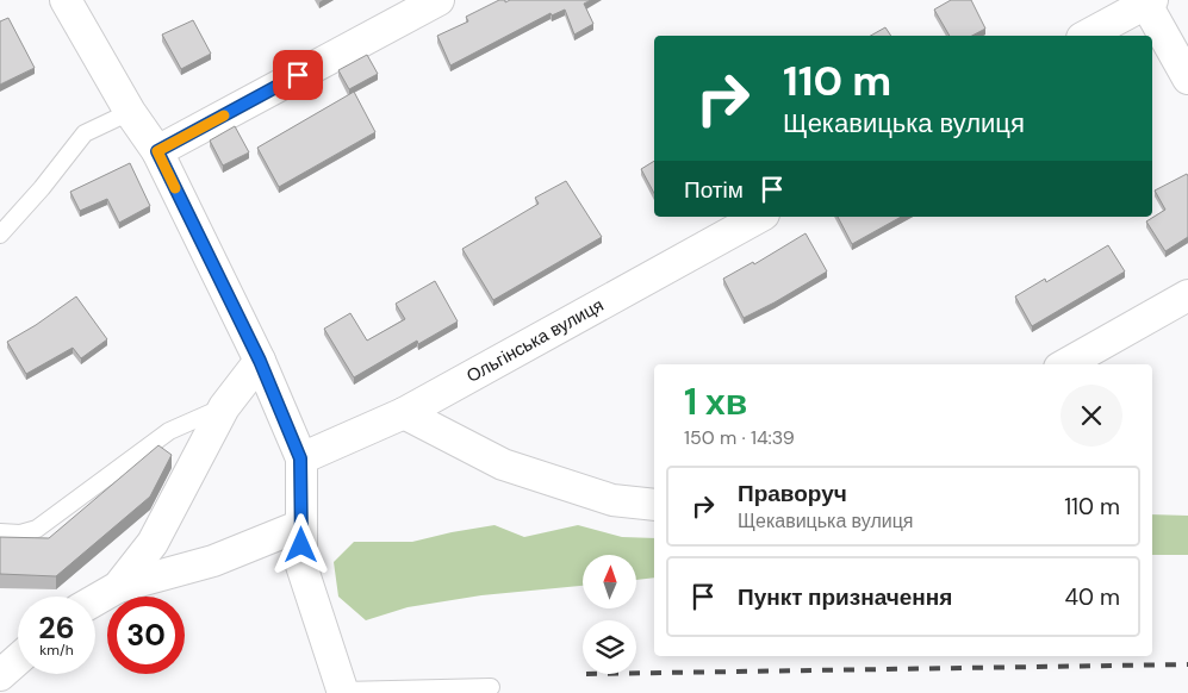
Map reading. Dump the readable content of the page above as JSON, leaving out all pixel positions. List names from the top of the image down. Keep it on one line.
{"streets":{"street":["Ольгінська вулиця"]},"north":"top","page":{"turn":["110 m","Щекавицька вулиця"],"then":"Потім","heading":["1 хв","150 m · 14:39"],"list":[{"name":"Праворуч","note":"Щекавицька вулиця","value":"110 m"},{"name":"Пункт призначення","value":"40 m"}],"speed":"26 km/h","limit":"30"}}
